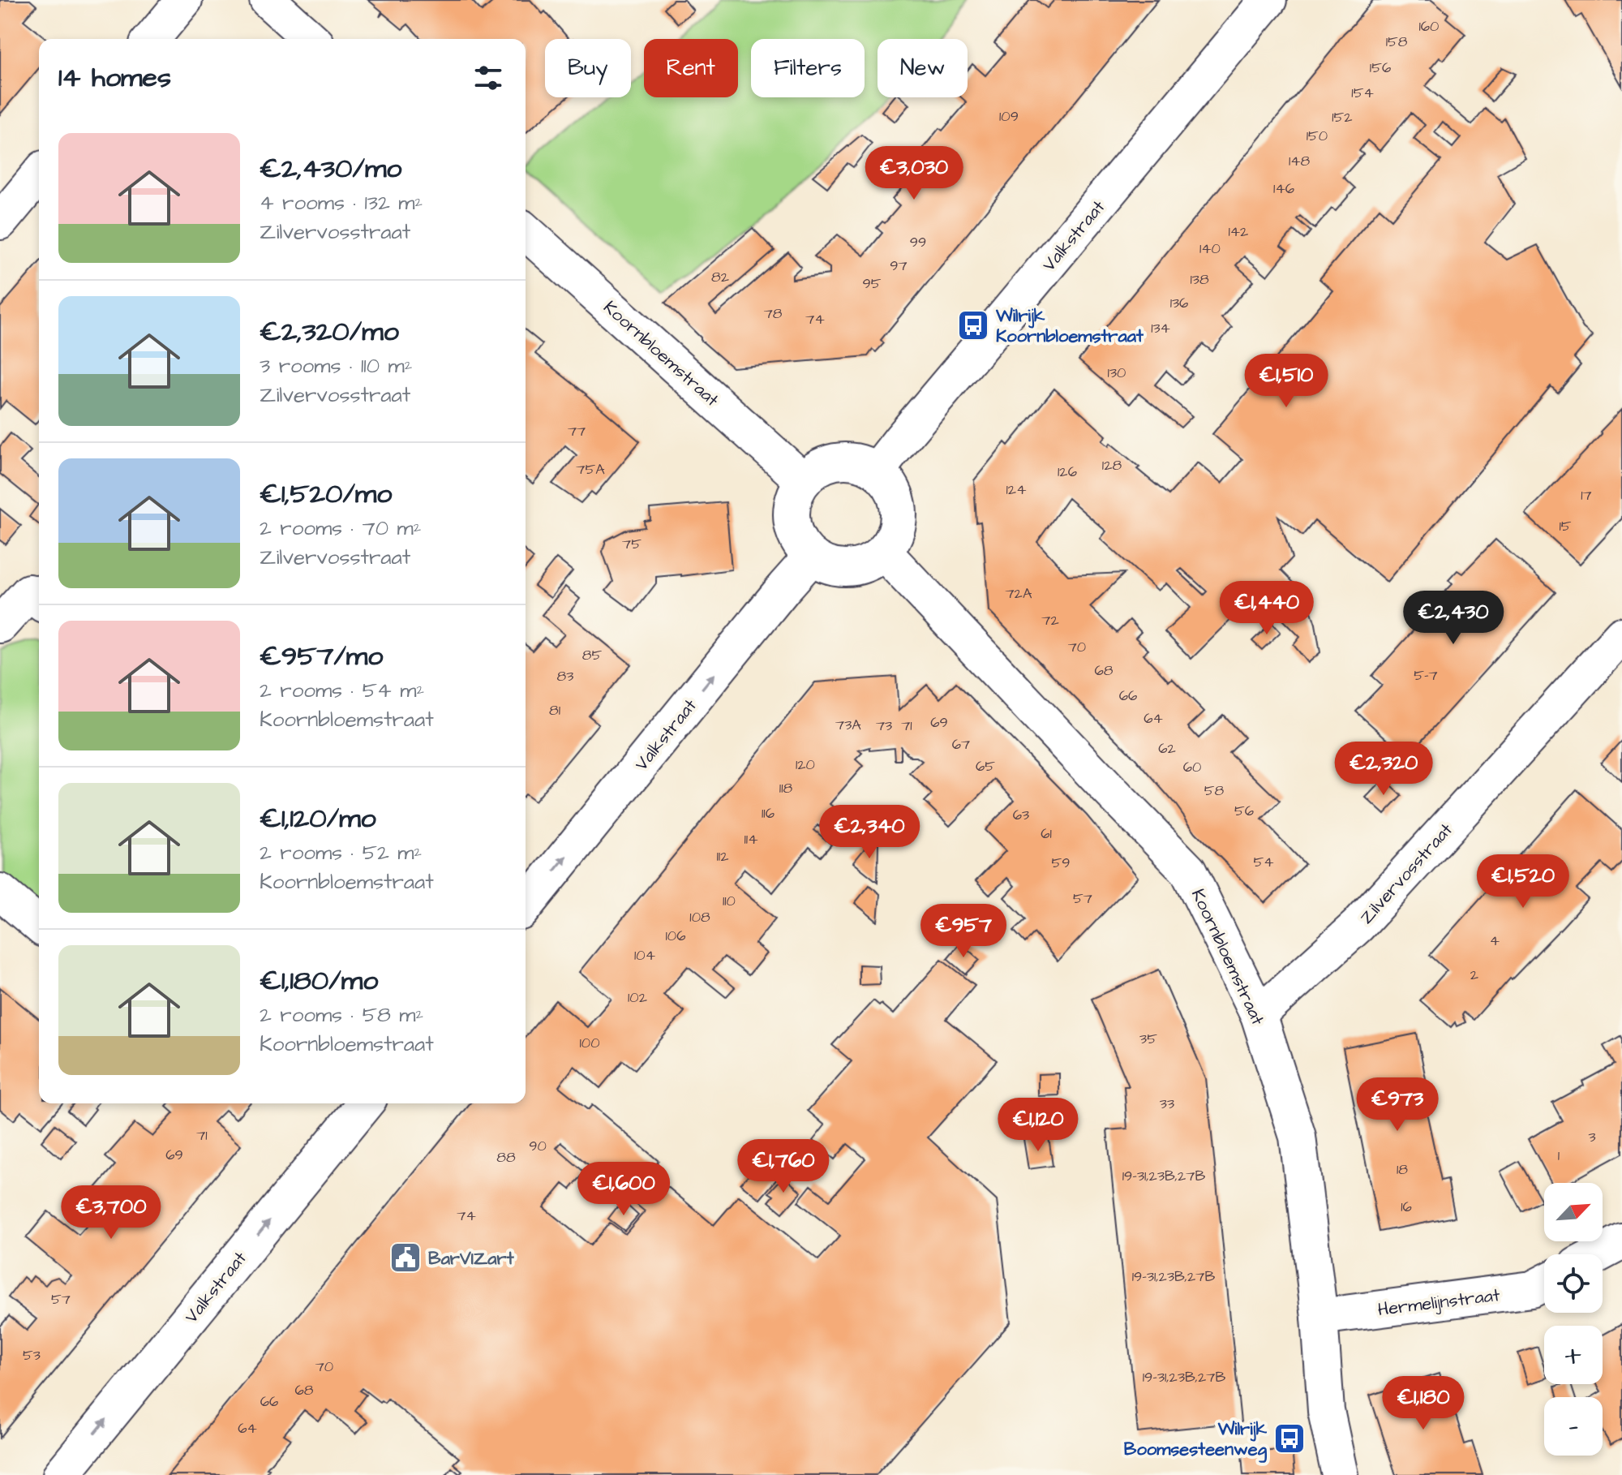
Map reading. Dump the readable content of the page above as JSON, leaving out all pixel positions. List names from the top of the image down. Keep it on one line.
{"streets":{"street":["Valkstraat","Koornbloemstraat","Zilvervosstraat","Hermelijnstraat"]},"crossings":[["Valkstraat","Koornbloemstraat"],["Koornbloemstraat","Zilvervosstraat"],["Koornbloemstraat","Hermelijnstraat"]],"one_way":["Valkstraat"],"places":{"bus stop":["Wilrijk Koornbloemstraat","Wilrijk Boomsesteenweg"],"public building":["BarVIZart"]},"house_numbers":["160","158","156","154","109","152","150","148","146","142","99","140","97","82","138","95","136","78","74","134","130","77","128","75A","126","124","17","15","75","72A","72","70","85","68","5-7","83","66","81","64","69","73A","73","71","67","62","120","65","60","118","58","56","116","63","61","114","112","54","59","57","110","108","106","4","104","2","102","35","100","33","71","3","90","69","1","88","18","19-31,23B,27B","16","74","19-31,23B,27B","57","53","70","19-31,23B,27B","68","66","64"],"north":"top right","page":{"chip":["Buy","Rent","Filters","New"],"heading":"14 homes","list":[{"name":"€2,430/mo","note":"4 rooms · 132 m² · Zilvervosstraat"},{"name":"€2,320/mo","note":"3 rooms · 110 m² · Zilvervosstraat"},{"name":"€1,520/mo","note":"2 rooms · 70 m² · Zilvervosstraat"},{"name":"€957/mo","note":"2 rooms · 54 m² · Koornbloemstraat"},{"name":"€1,120/mo","note":"2 rooms · 52 m² · Koornbloemstraat"},{"name":"€1,180/mo","note":"2 rooms · 58 m² · Koornbloemstraat"}],"price":["€3,030","€1,510","€1,440","€2,430","€2,320","€2,340","€1,520","€957","€973","€1,120","€1,760","€1,600","€3,700","€1,180"],"map_buttons":["+","−"]}}
